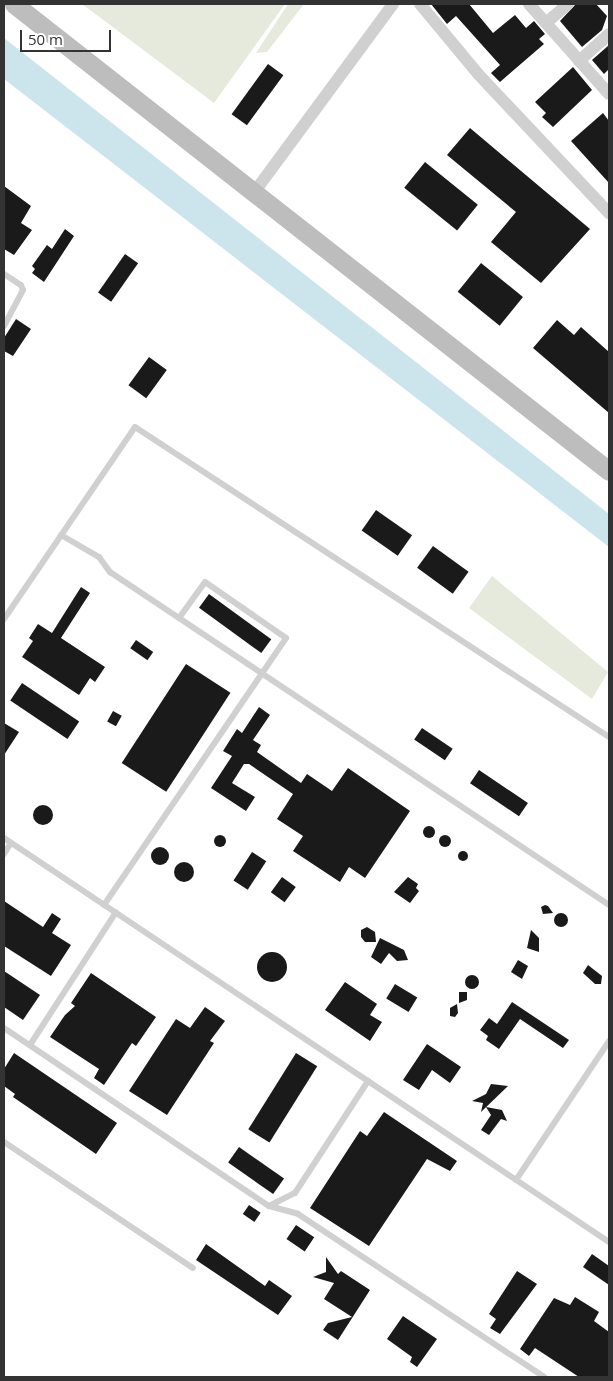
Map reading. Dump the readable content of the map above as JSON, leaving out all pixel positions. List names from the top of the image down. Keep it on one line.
{"scale_bar":"50 m"}
